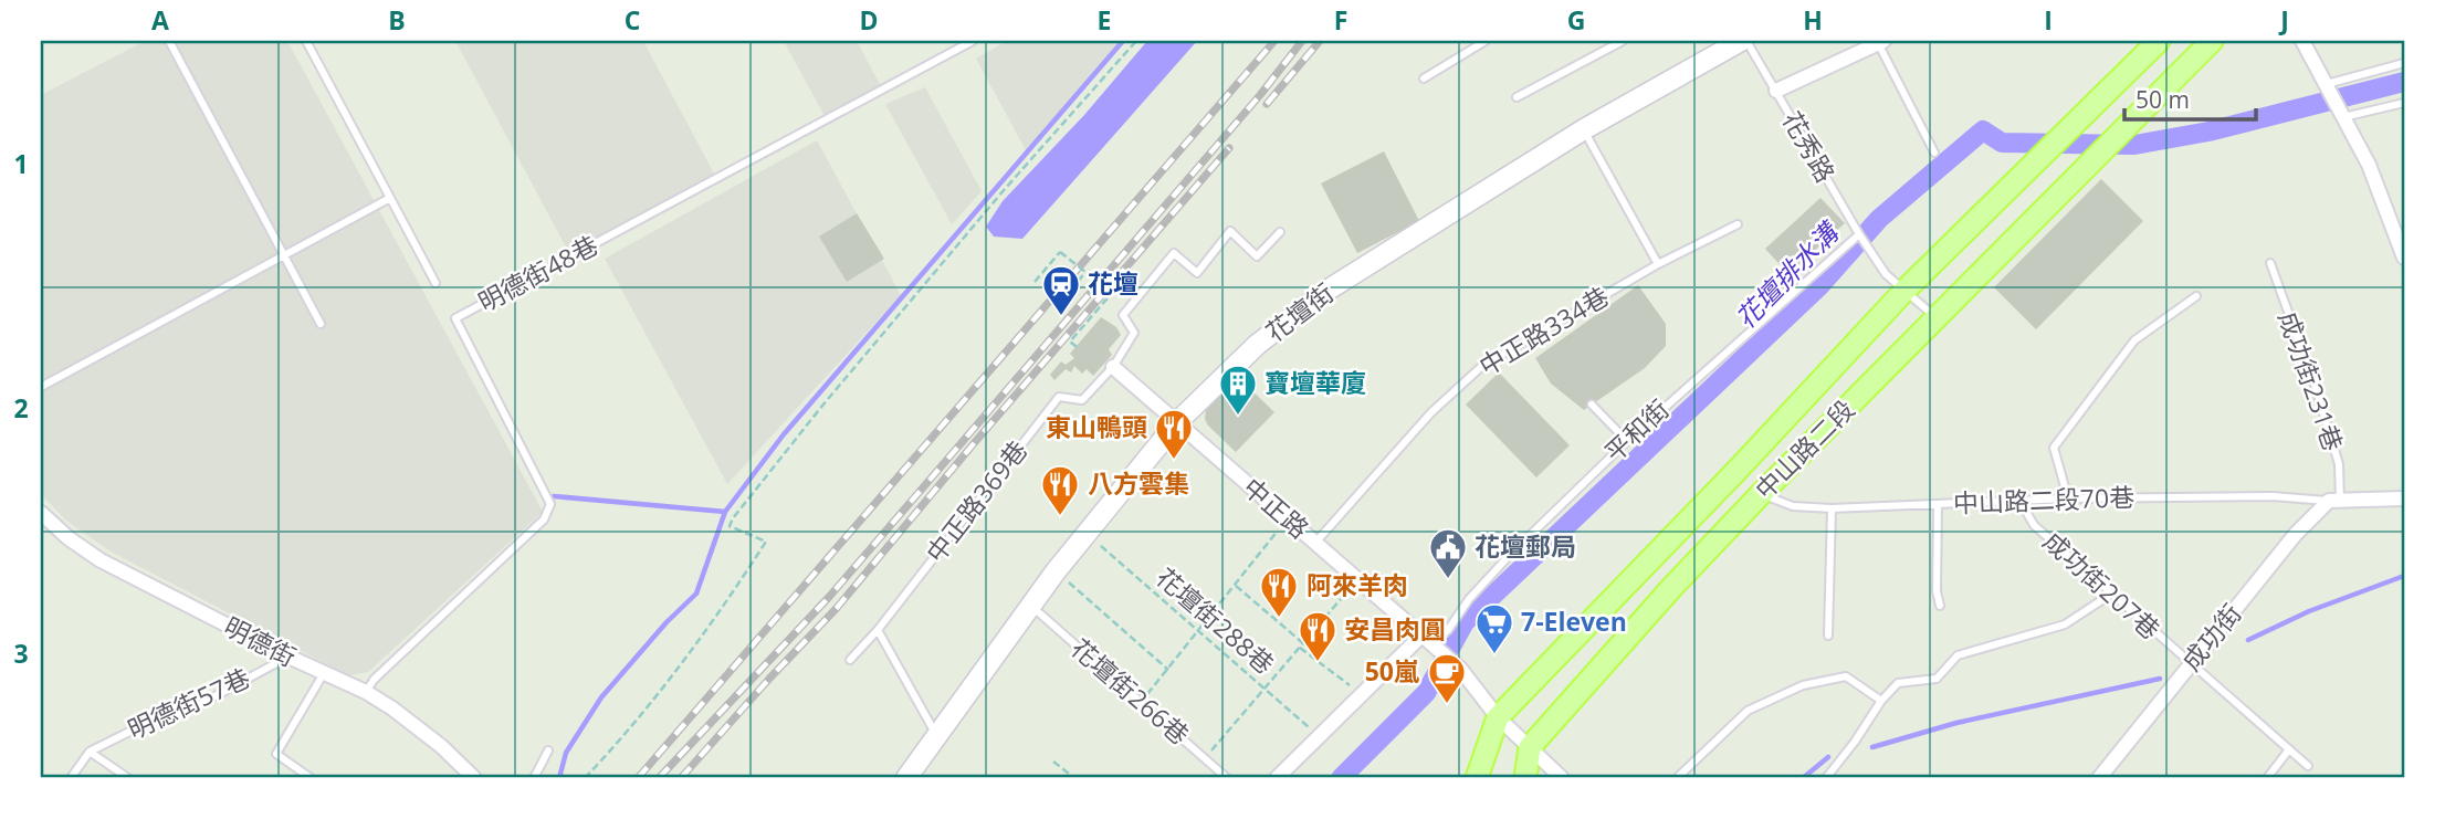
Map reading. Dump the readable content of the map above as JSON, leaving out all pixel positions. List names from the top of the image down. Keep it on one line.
{"streets":{"main road":["中山路二段"],"street":["花壇街","平和街","中正路","成功街","明德街"],"lane":["花秀路","明德街48巷","中正路334巷","成功街231巷","中山路二段70巷","中正路369巷","成功街207巷","花壇街266巷","明德街57巷"],"path":["花壇街288巷"]},"crossings":[["花秀路","花壇街"],["花秀路","平和街"],["花秀路","中山路二段"],["明德街48巷","明德街"],["花壇街","中正路"],["花壇街","花壇街288巷"],["花壇街","花壇街266巷"],["中正路334巷","中正路"],["成功街231巷","中山路二段70巷"],["成功街231巷","成功街"],["平和街","中正路"],["平和街","花壇街288巷"],["中山路二段","中山路二段70巷"],["中山路二段","中正路"],["中山路二段70巷","成功街207巷"],["中山路二段70巷","成功街"],["中正路369巷","中正路"],["成功街207巷","成功街"],["明德街","明德街57巷"]],"water":["花壇排水溝"],"places":{"station":["花壇"],"building":["寶壇華廈"],"restaurant":["東山鴨頭","八方雲集","阿來羊肉","安昌肉圓"],"public building":["花壇郵局"],"supermarket":["7-Eleven"],"cafe":["50嵐"]},"scale_bar":"50 m","grid":{"columns":["A","B","C","D","E","F","G","H","I","J"],"rows":["1","2","3"]}}
